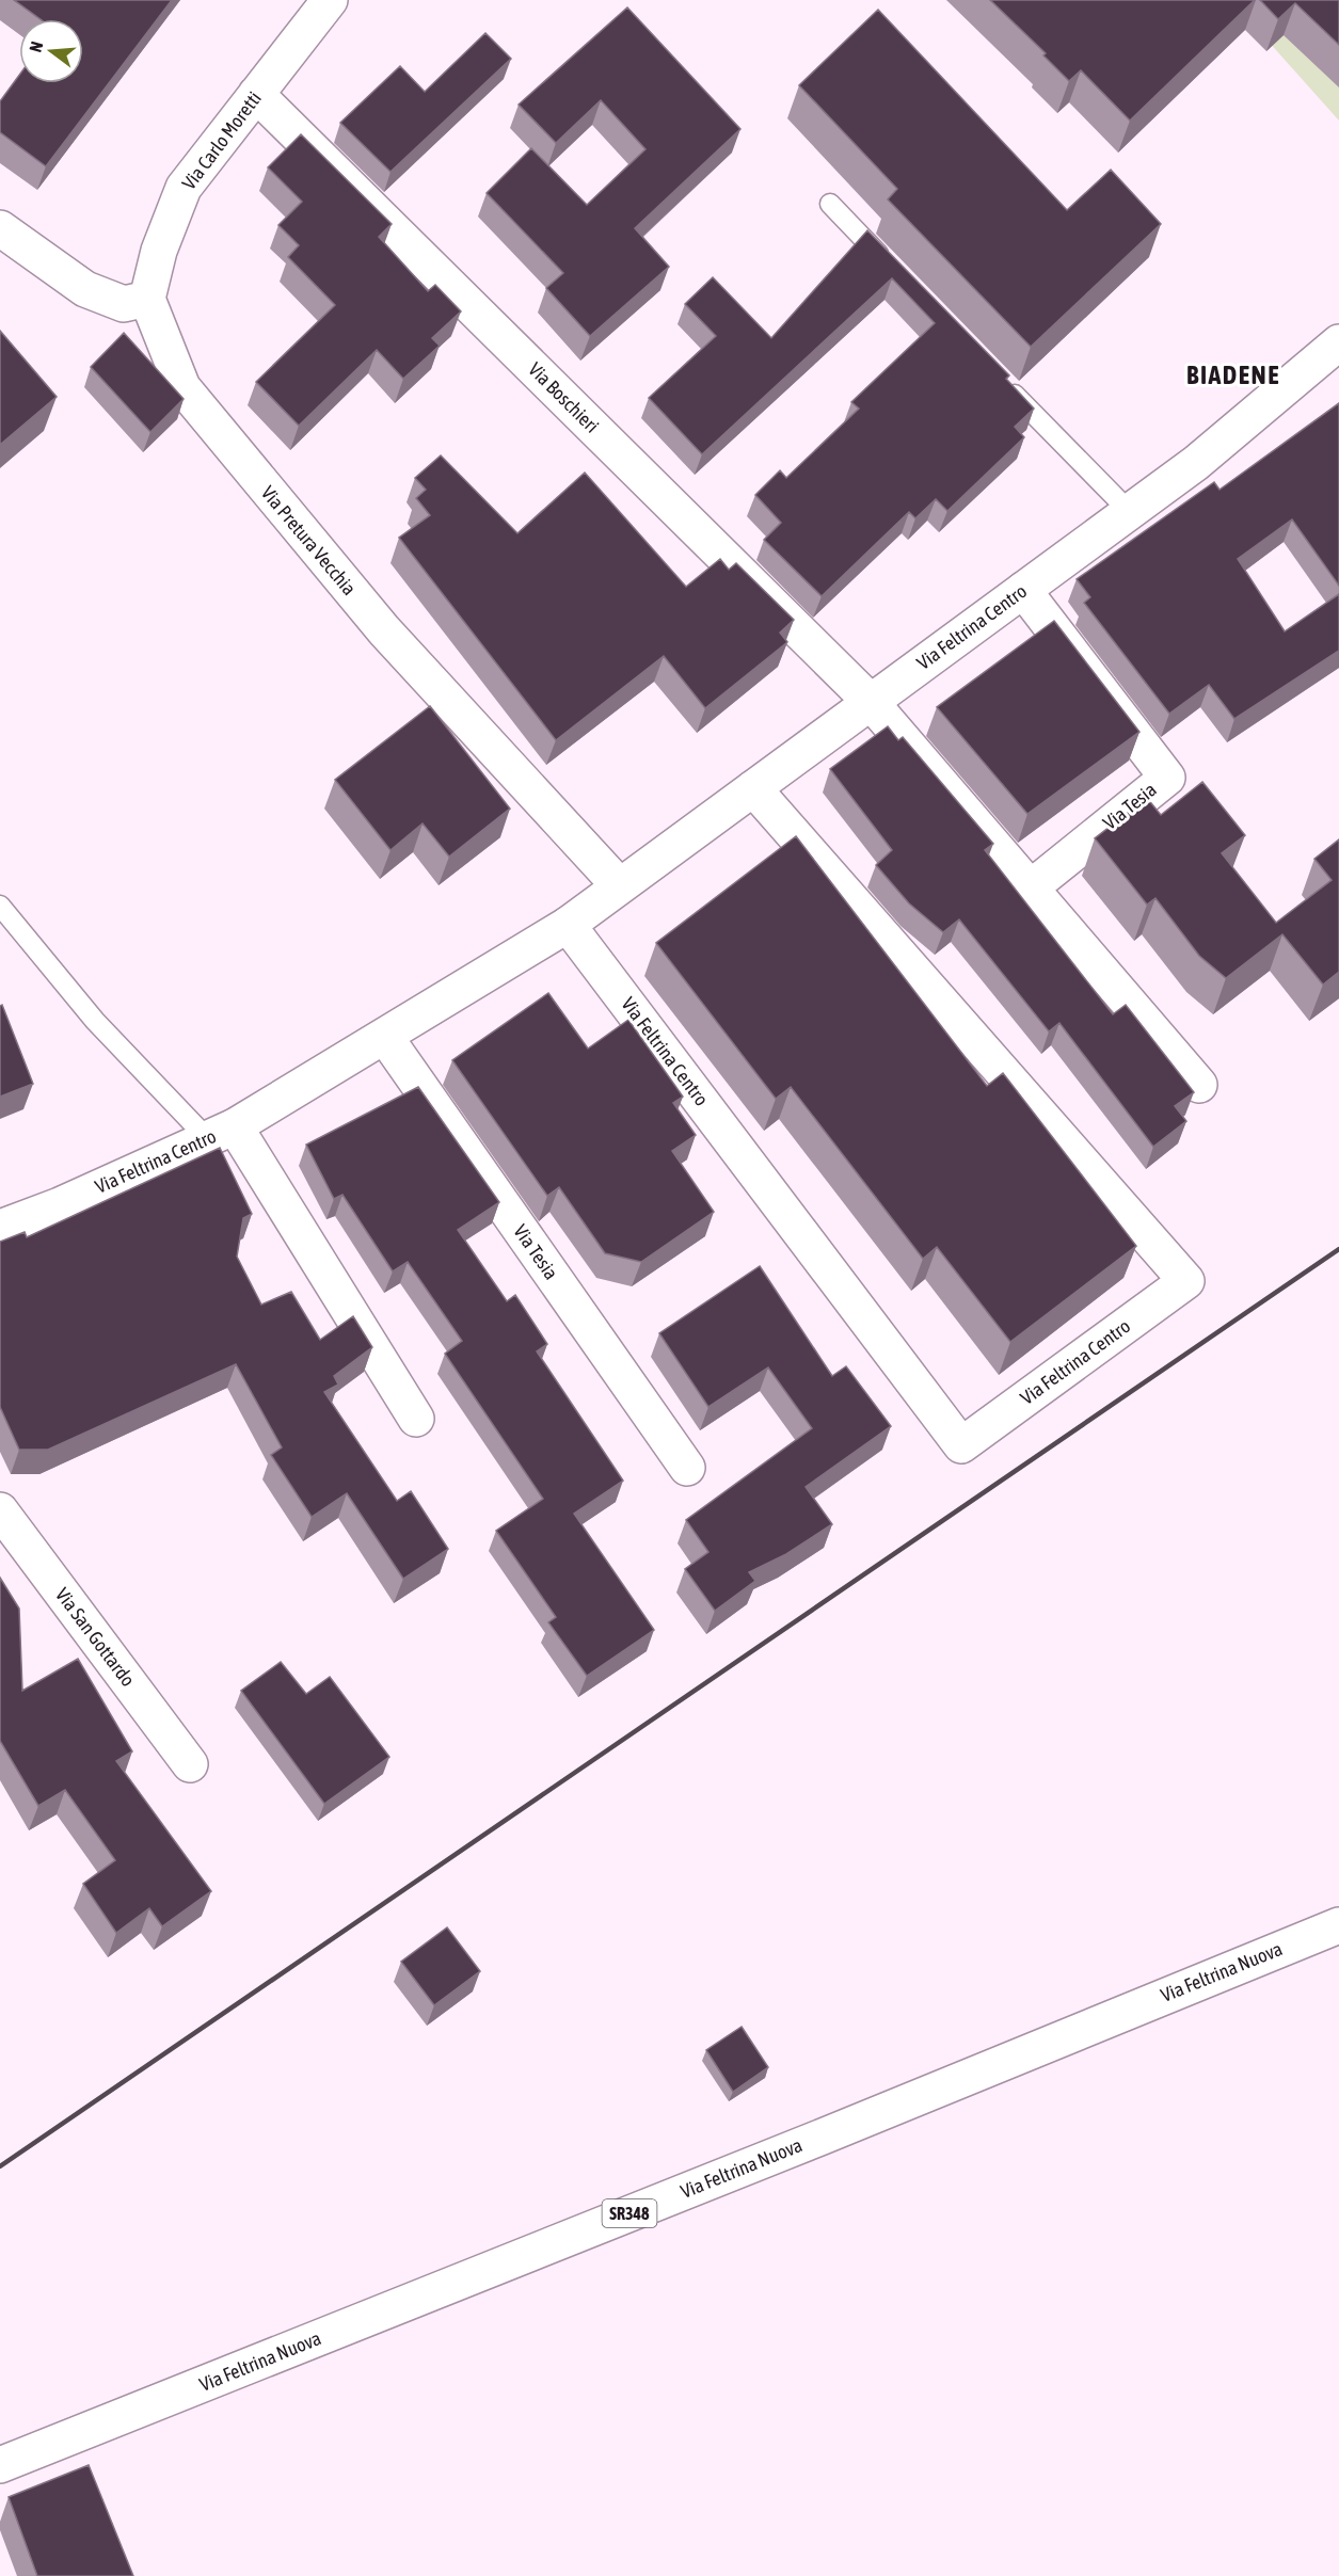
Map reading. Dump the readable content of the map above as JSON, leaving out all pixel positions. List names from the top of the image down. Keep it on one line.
{"streets":{"street":["Via Carlo Moretti","Via Boschieri","Via Pretura Vecchia","Via Feltrina Centro","Via Tesia","Via San Gottardo","Via Feltrina Nuova","SR348"]},"crossings":[["Via Carlo Moretti","Via Boschieri"],["Via Carlo Moretti","Via Pretura Vecchia"],["Via Boschieri","Via Feltrina Centro"],["Via Pretura Vecchia","Via Feltrina Centro"],["Via Feltrina Centro","Via Tesia"]],"districts":["BIADENE"],"north":"left"}
